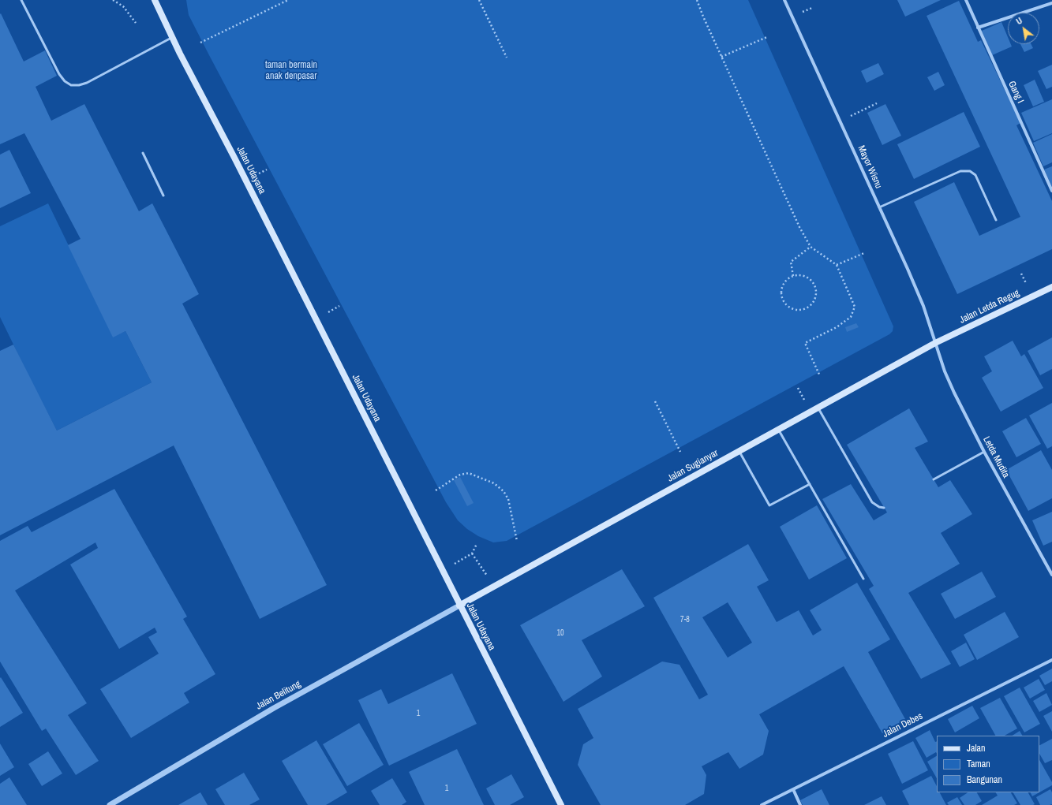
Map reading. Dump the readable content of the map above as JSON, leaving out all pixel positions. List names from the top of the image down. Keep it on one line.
{"streets":{"main road":["Jalan Udayana","Jalan Letda Regug","Jalan Sugianyar"],"street":["Gang I","Mayor Wisnu","Letda Mudita","Jalan Belitung","Jalan Debes"]},"crossings":[["Mayor Wisnu","Jalan Letda Regug"],["Mayor Wisnu","Letda Mudita"],["Mayor Wisnu","Jalan Sugianyar"],["Jalan Udayana","Jalan Sugianyar"],["Jalan Udayana","Jalan Belitung"],["Jalan Letda Regug","Letda Mudita"],["Jalan Letda Regug","Jalan Sugianyar"],["Letda Mudita","Jalan Sugianyar"],["Jalan Sugianyar","Jalan Belitung"]],"parks":["taman bermain anak denpasar"],"house_numbers":["7-8","10","1","1"],"legend":["Jalan","Taman","Bangunan"],"north":"top left"}
